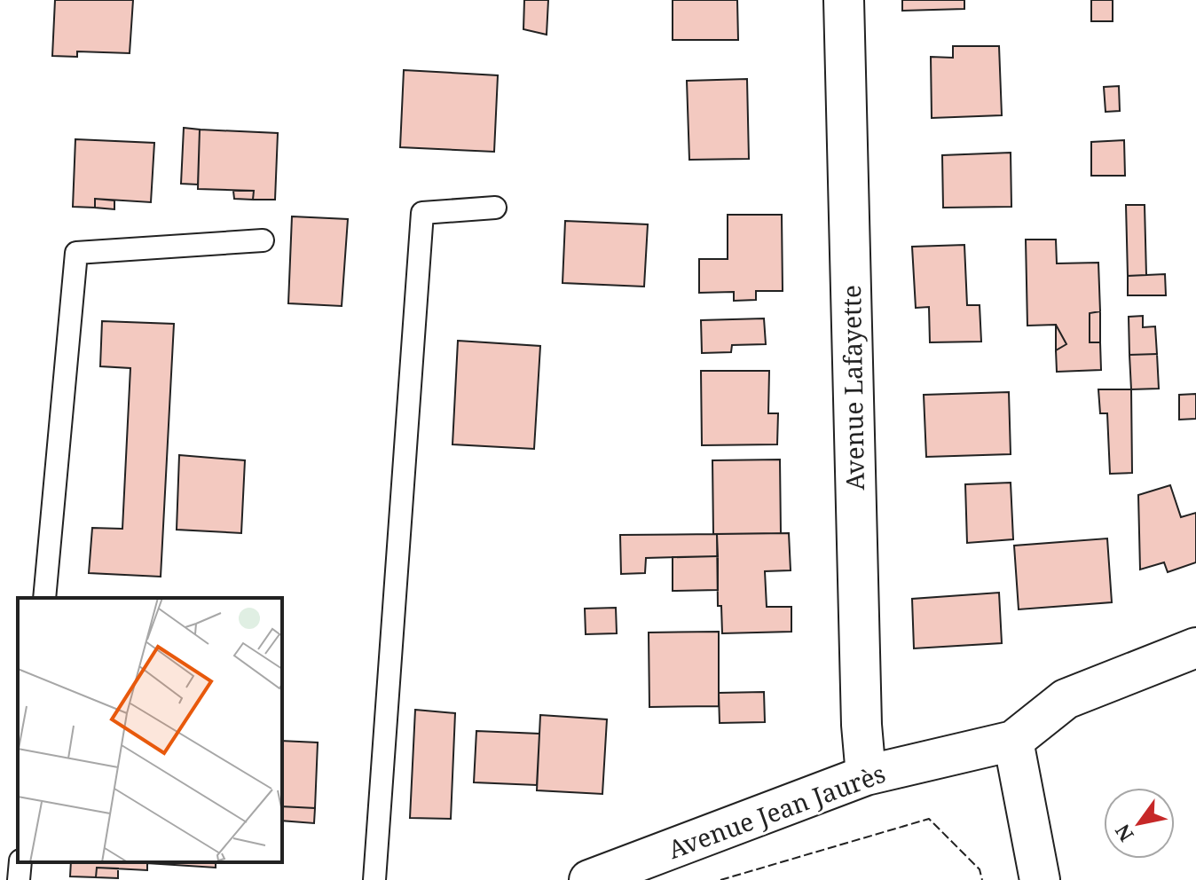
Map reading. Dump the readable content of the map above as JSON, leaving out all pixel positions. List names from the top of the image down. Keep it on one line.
{"streets":{"street":["Avenue Lafayette","Avenue Jean Jaurès"]},"crossings":[["Avenue Lafayette","Avenue Jean Jaurès"]],"north":"bottom left"}
